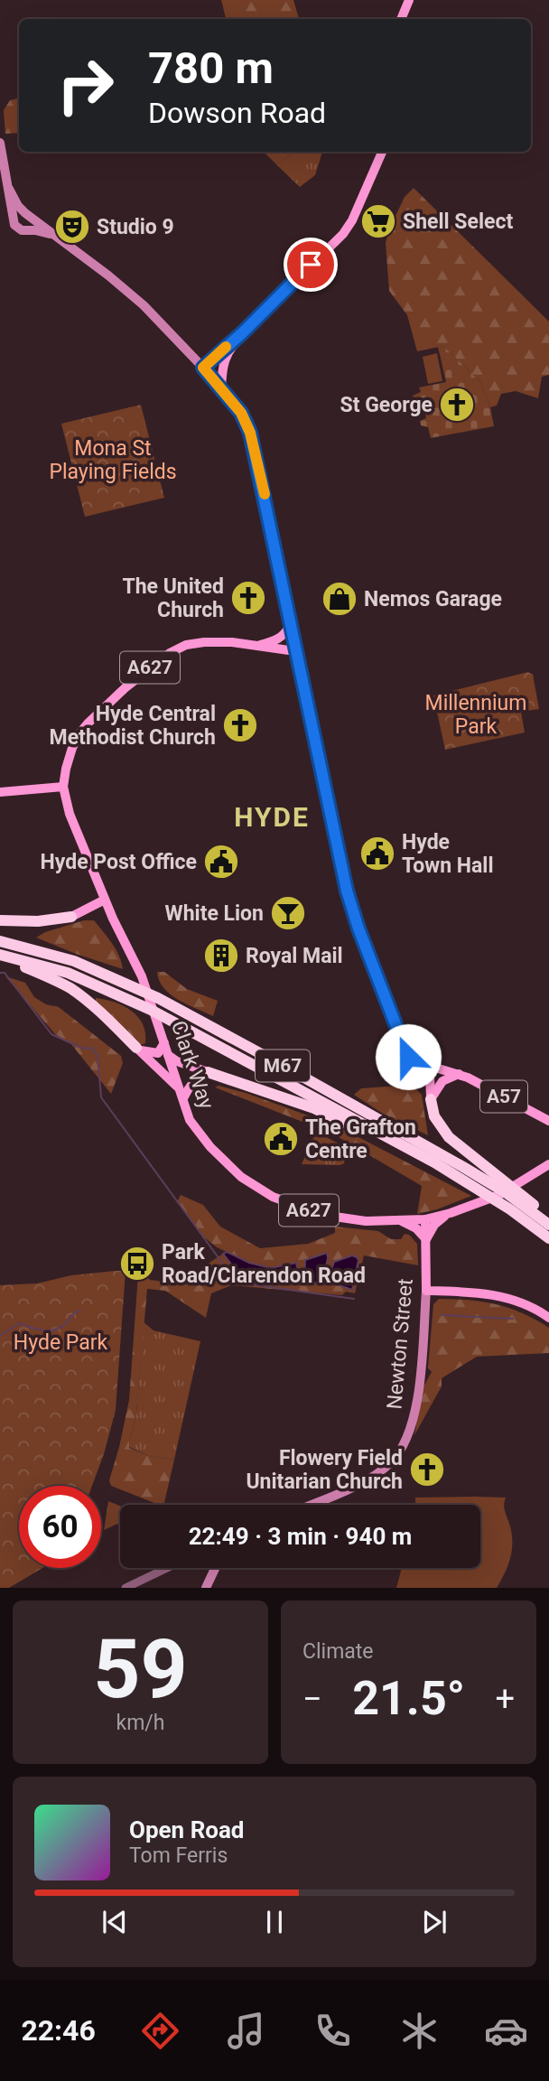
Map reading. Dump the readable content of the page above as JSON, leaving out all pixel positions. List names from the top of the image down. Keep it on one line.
{"streets":{"highway":["M67"],"main road":["A627","Clark Way","A57","Newton Street"]},"crossings":[["A627","Clark Way"],["A627","M67"],["A627","A57"],["Clark Way","Newton Street"]],"districts":["HYDE"],"parks":["Mona St Playing Fields","Millennium Park","Hyde Park"],"places":{"supermarket":["Shell Select"],"theatre":["Studio 9"],"church":["St George","The United Church","Hyde Central Methodist Church","Flowery Field Unitarian Church"],"shop":["Nemos Garage"],"public building":["Hyde Town Hall","Hyde Post Office","The Grafton Centre"],"bar":["White Lion"],"building":["Royal Mail"],"bus stop":["Park Road/Clarendon Road"]},"page":{"turn":["780 m","Dowson Road"],"limit":"60","trip":"22:49 · 3 min · 940 m","tile":[["59","km/h"],"Climate"],"heat":["−","21.5°","+"],"song":["Open Road","Tom Ferris"],"tabs":"22:46"}}
